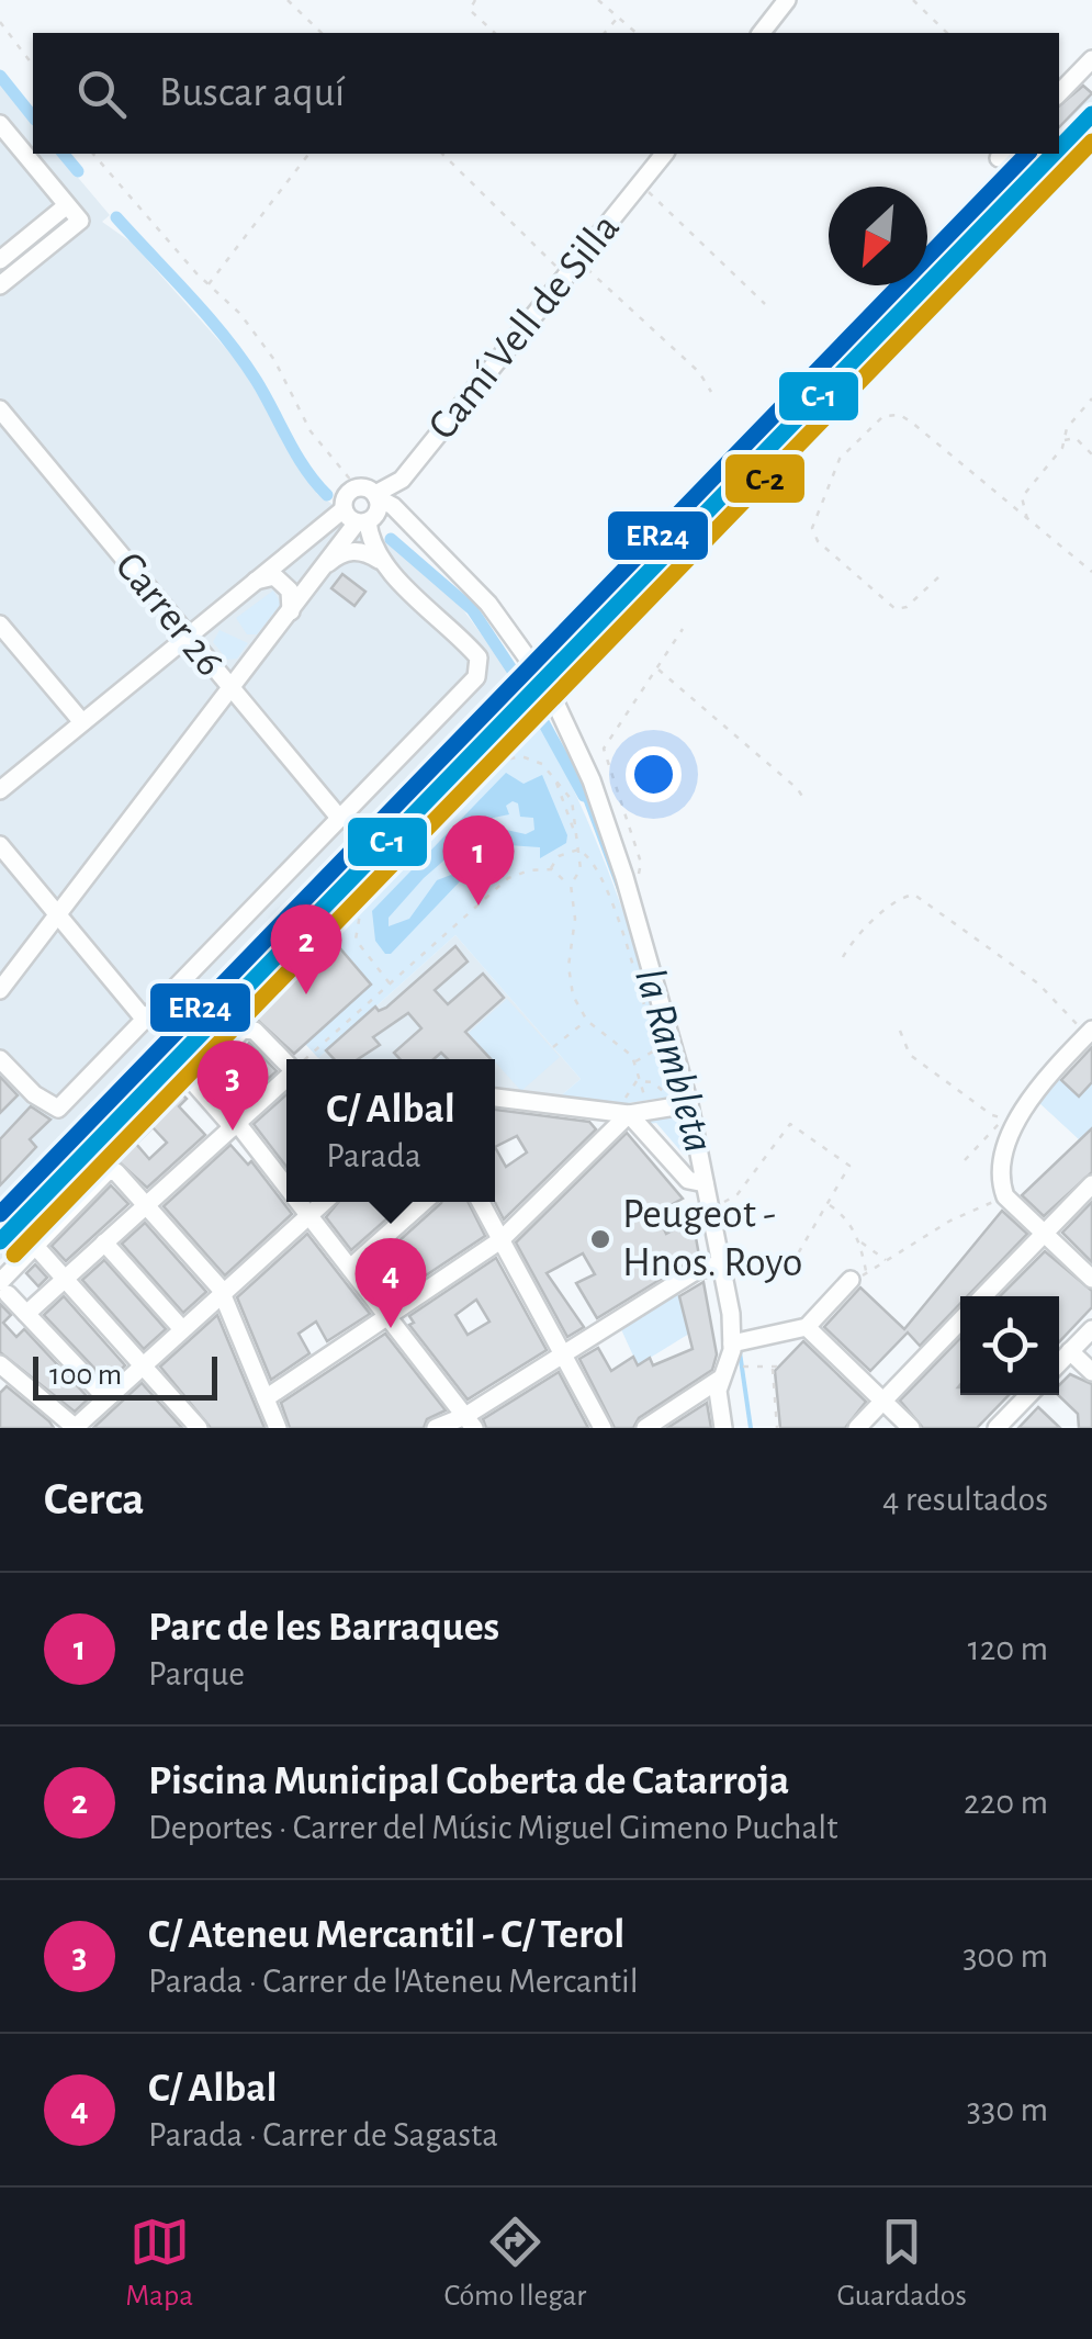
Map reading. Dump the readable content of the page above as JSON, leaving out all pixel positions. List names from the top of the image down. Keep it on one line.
{"streets":{"street":["Camí Vell de Silla","Carrer 26"]},"water":["la Rambleta"],"places":["Peugeot - Hnos. Royo"],"lines":["transit line C-1","transit line C-2","transit line ER24"],"scale_bar":"100 m","north":"bottom left","page":{"search":"Buscar aquí","pins":["1","2","3","4"],"popup":["C/ Albal","Parada"],"scale":"100 m","heading":["Cerca","4 resultados"],"list":[{"mark":"1","name":"Parc de les Barraques","note":"Parque","value":"120 m"},{"mark":"2","name":"Piscina Municipal Coberta de Catarroja","note":"Deportes · Carrer del Músic Miguel Gimeno Puchalt","value":"220 m"},{"mark":"3","name":"C/ Ateneu Mercantil - C/ Terol","note":"Parada · Carrer de l'Ateneu Mercantil","value":"300 m"},{"mark":"4","name":"C/ Albal","note":"Parada · Carrer de Sagasta","value":"330 m"}],"nav":["Mapa","Cómo llegar","Guardados"]}}
